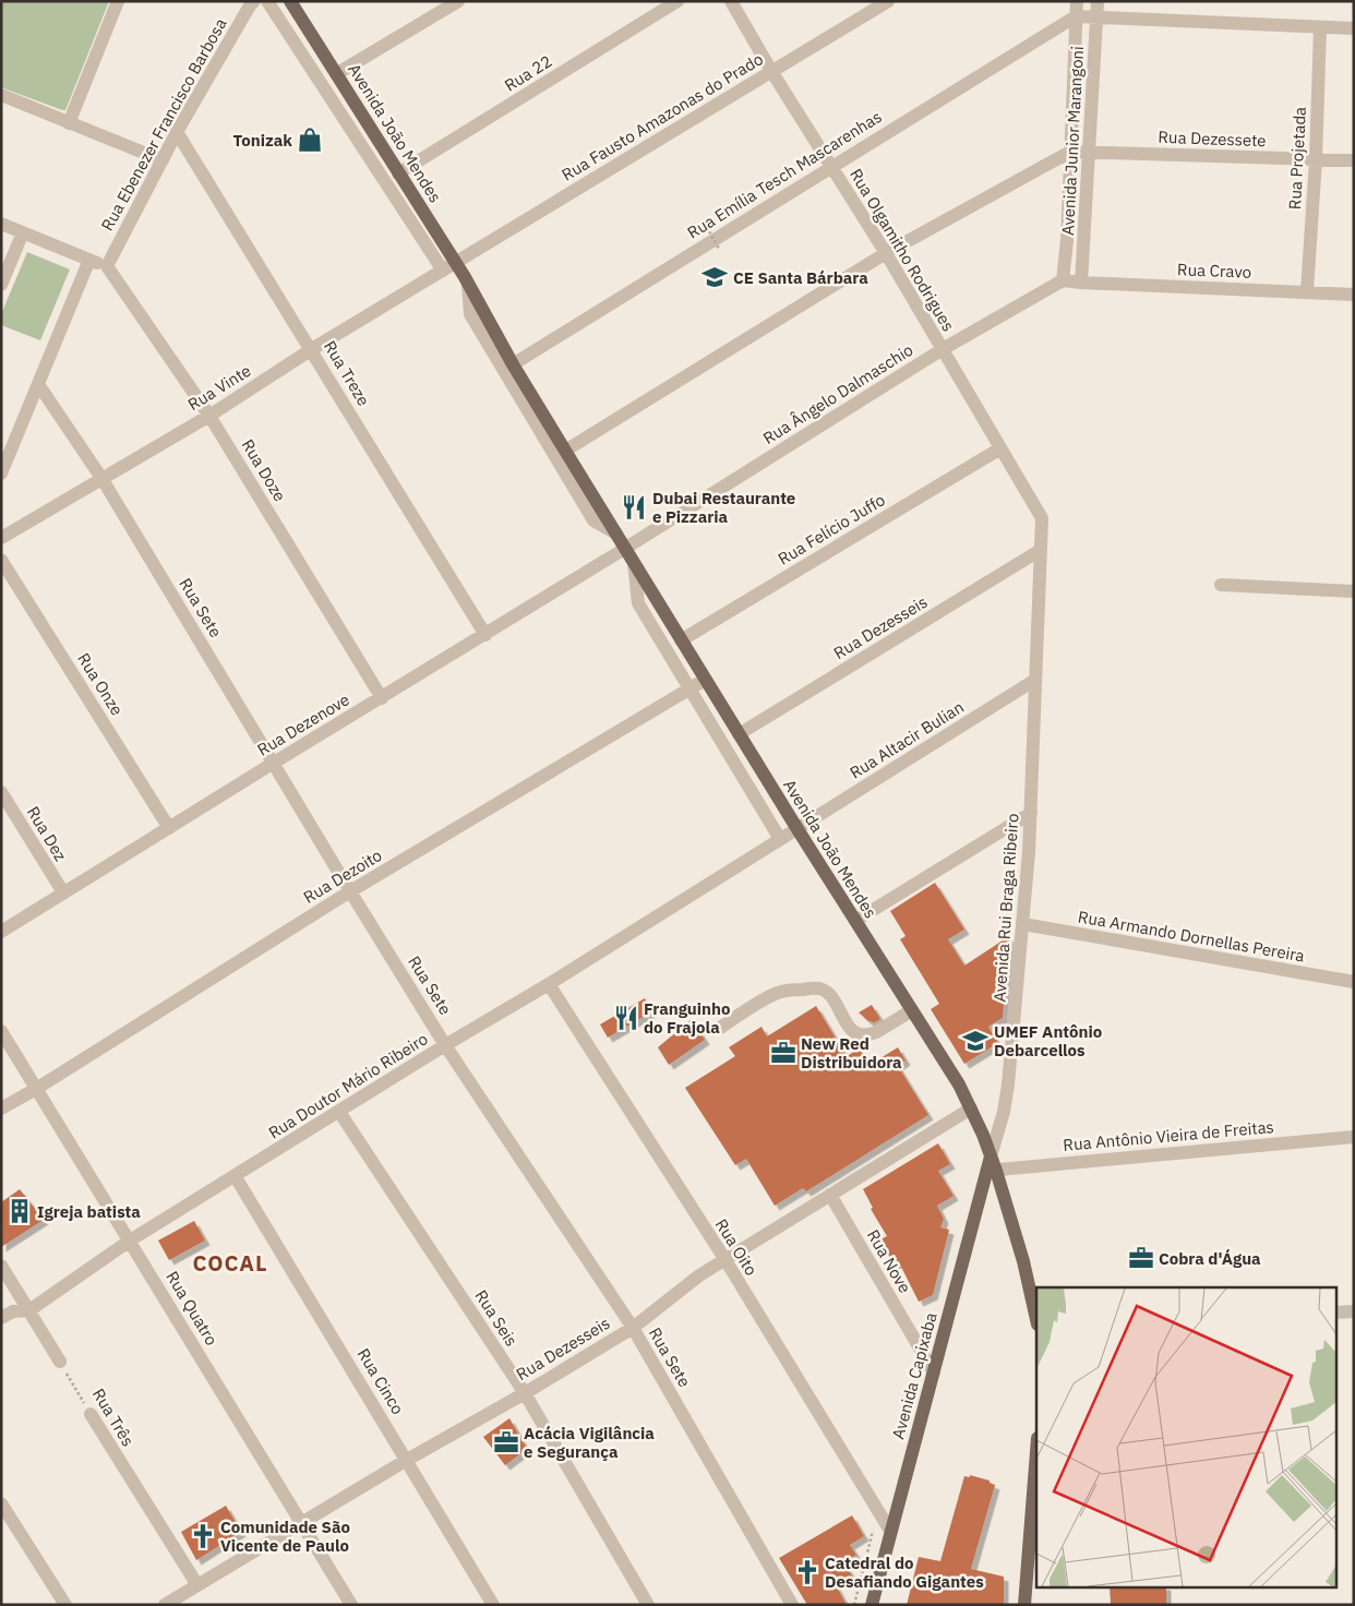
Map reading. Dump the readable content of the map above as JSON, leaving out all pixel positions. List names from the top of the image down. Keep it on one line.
{"streets":{"main road":["Avenida João Mendes","Avenida Capixaba"],"street":["Rua 22","Rua Fausto Amazonas do Prado","Rua Ebenezer Francisco Barbosa","Rua Dezessete","Avenida Junior Marangoni","Rua Projetada","Rua Emília Tesch Mascarenhas","Rua Olgamitho Rodrigues","Rua Cravo","Rua Treze","Rua Vinte","Rua Ângelo Dalmaschio","Rua Doze","Rua Felício Juffo","Rua Sete","Rua Dezesseis","Rua Onze","Rua Dezenove","Rua Altacir Bulian","Rua Dez","Rua Dezoito","Avenida Rui Braga Ribeiro","Rua Armando Dornellas Pereira","Rua Doutor Mário Ribeiro","Rua Antônio Vieira de Freitas","Rua Oito","Rua Nove","Rua Quatro","Rua Seis","Rua Cinco","Rua Três"]},"crossings":[["Rua 22","Avenida João Mendes"],["Rua Fausto Amazonas do Prado","Avenida João Mendes"],["Rua Fausto Amazonas do Prado","Rua Olgamitho Rodrigues"],["Rua Fausto Amazonas do Prado","Rua Vinte"],["Rua Ebenezer Francisco Barbosa","Rua Treze"],["Rua Ebenezer Francisco Barbosa","Rua Doze"],["Avenida João Mendes","Rua Emília Tesch Mascarenhas"],["Avenida João Mendes","Rua Vinte"],["Avenida João Mendes","Rua Ângelo Dalmaschio"],["Avenida João Mendes","Rua Felício Juffo"],["Avenida João Mendes","Rua Dezesseis"],["Avenida João Mendes","Rua Dezenove"],["Avenida João Mendes","Rua Altacir Bulian"],["Avenida João Mendes","Rua Dezoito"],["Avenida João Mendes","Avenida Rui Braga Ribeiro"],["Avenida João Mendes","Rua Doutor Mário Ribeiro"],["Avenida João Mendes","Avenida Capixaba"],["Rua Dezessete","Avenida Junior Marangoni"],["Rua Dezessete","Rua Projetada"],["Avenida Junior Marangoni","Rua Emília Tesch Mascarenhas"],["Avenida Junior Marangoni","Rua Cravo"],["Avenida Junior Marangoni","Rua Ângelo Dalmaschio"],["Rua Projetada","Rua Cravo"],["Rua Emília Tesch Mascarenhas","Rua Olgamitho Rodrigues"],["Rua Olgamitho Rodrigues","Rua Ângelo Dalmaschio"],["Rua Olgamitho Rodrigues","Rua Felício Juffo"],["Rua Olgamitho Rodrigues","Avenida Rui Braga Ribeiro"],["Rua Cravo","Rua Ângelo Dalmaschio"],["Rua Treze","Rua Vinte"],["Rua Treze","Rua Dezenove"],["Rua Vinte","Rua Doze"],["Rua Vinte","Rua Sete"],["Rua Ângelo Dalmaschio","Rua Dezenove"],["Rua Doze","Rua Dezenove"],["Rua Sete","Rua Dezesseis"],["Rua Sete","Rua Dezenove"],["Rua Sete","Rua Dezoito"],["Rua Sete","Rua Doutor Mário Ribeiro"],["Rua Dezesseis","Avenida Rui Braga Ribeiro"],["Rua Dezesseis","Rua Oito"],["Rua Dezesseis","Rua Nove"],["Rua Dezesseis","Rua Quatro"],["Rua Dezesseis","Rua Seis"],["Rua Dezesseis","Rua Cinco"],["Rua Dezesseis","Rua Três"],["Rua Onze","Rua Dezenove"],["Rua Dezenove","Rua Dez"],["Rua Altacir Bulian","Avenida Rui Braga Ribeiro"],["Rua Altacir Bulian","Rua Doutor Mário Ribeiro"],["Rua Dezoito","Rua Quatro"],["Avenida Rui Braga Ribeiro","Rua Armando Dornellas Pereira"],["Avenida Rui Braga Ribeiro","Avenida Capixaba"],["Rua Doutor Mário Ribeiro","Rua Oito"],["Rua Doutor Mário Ribeiro","Rua Quatro"],["Rua Doutor Mário Ribeiro","Rua Seis"],["Rua Doutor Mário Ribeiro","Rua Cinco"],["Rua Antônio Vieira de Freitas","Avenida Capixaba"],["Rua Oito","Avenida Capixaba"],["Rua Nove","Avenida Capixaba"]],"districts":["COCAL"],"places":{"shop":["Tonizak"],"school or university":["CE Santa Bárbara","UMEF Antônio Debarcellos"],"restaurant":["Dubai Restaurante e Pizzaria","Franguinho do Frajola"],"office":["New Red Distribuidora","Cobra d'Água","Acácia Vigilância e Segurança"],"building":["Igreja batista"],"church":["Comunidade São Vicente de Paulo","Catedral do Desafiando Gigantes"]}}
